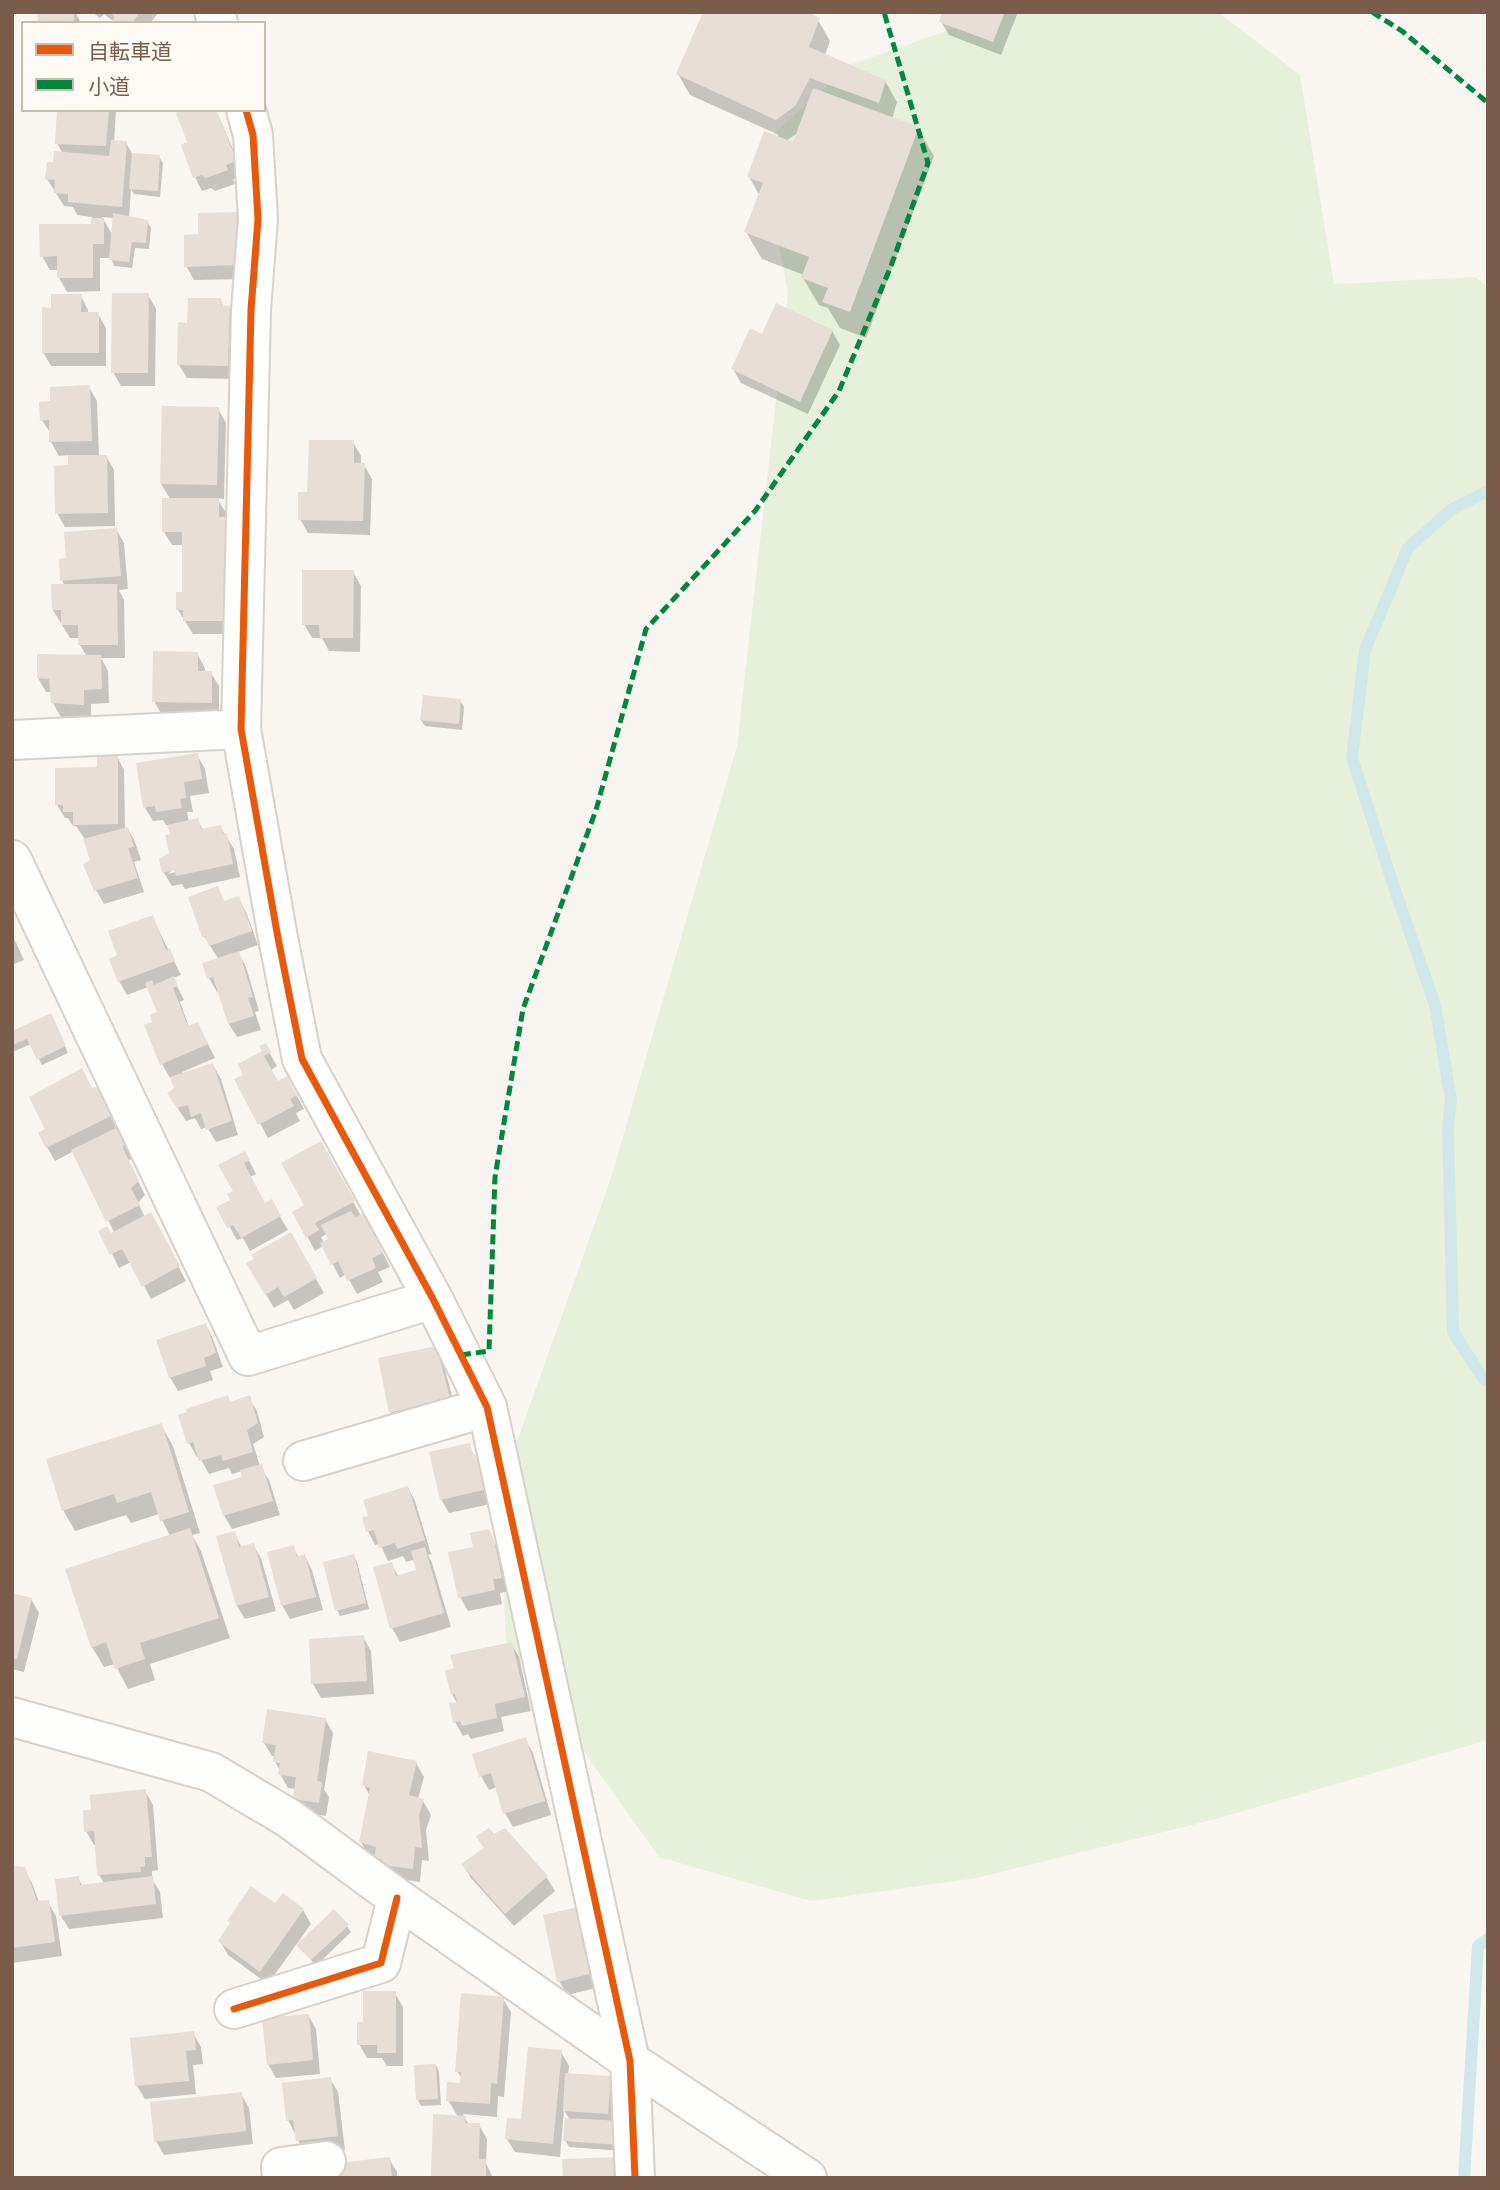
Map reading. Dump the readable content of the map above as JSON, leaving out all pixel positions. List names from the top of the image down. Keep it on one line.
{"legend":["自転車道","小道"]}
